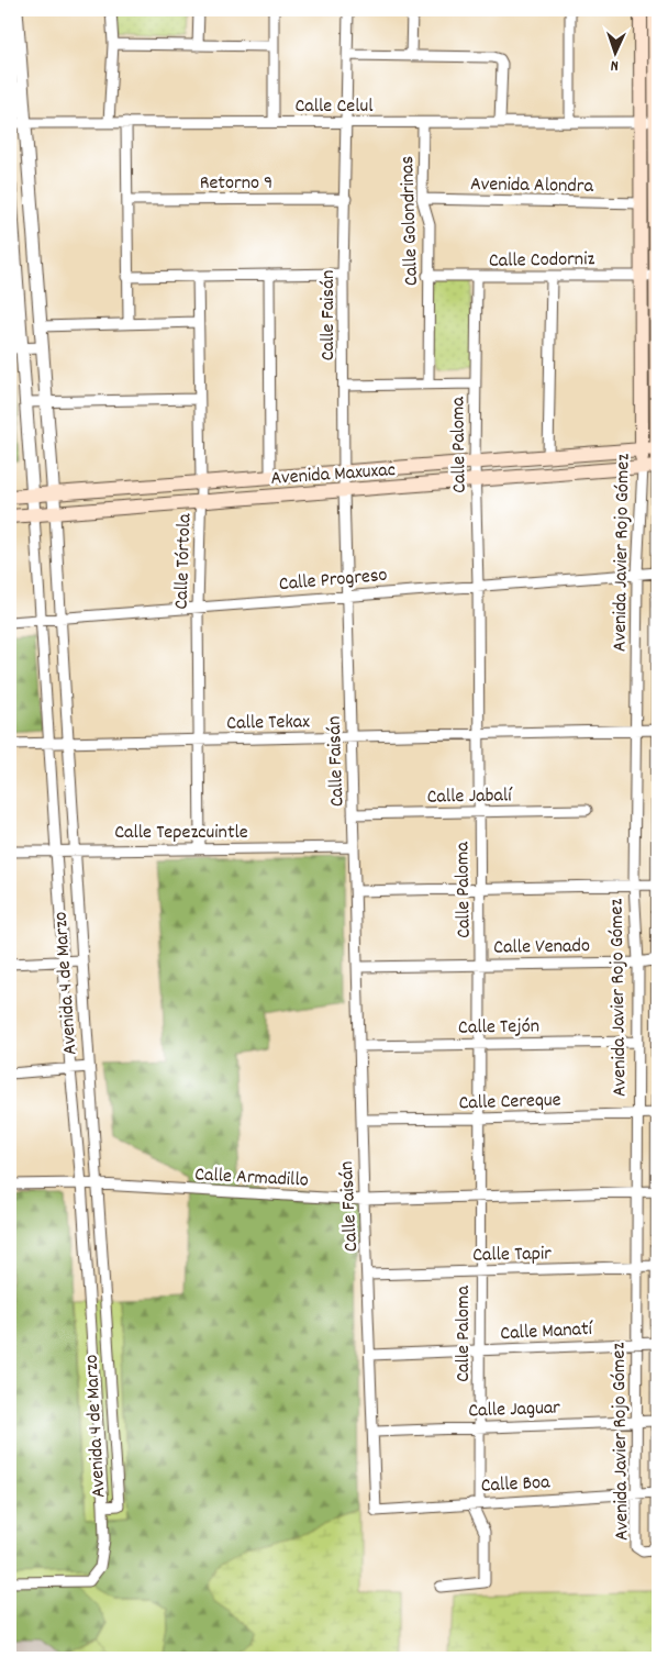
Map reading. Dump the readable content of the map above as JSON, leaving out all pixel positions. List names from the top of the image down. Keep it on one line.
{"streets":{"main road":["Avenida Maxuxac","Avenida Javier Rojo Gómez"],"street":["Calle Celul","Retorno 9","Avenida Alondra","Calle Golondrinas","Calle Codorniz","Calle Faisán","Calle Paloma","Calle Tórtola","Calle Progreso","Calle Tekax","Calle Jabalí","Calle Tepezcuintle","Calle Venado","Avenida 4 de Marzo","Calle Tejón","Calle Cereque","Calle Armadillo","Calle Tapir","Calle Manatí","Calle Jaguar","Calle Boa"]},"crossings":[["Calle Celul","Calle Golondrinas"],["Calle Celul","Calle Faisán"],["Calle Celul","Avenida Javier Rojo Gómez"],["Calle Celul","Avenida 4 de Marzo"],["Retorno 9","Calle Faisán"],["Avenida Alondra","Calle Golondrinas"],["Avenida Alondra","Avenida Javier Rojo Gómez"],["Calle Golondrinas","Calle Codorniz"],["Calle Codorniz","Calle Paloma"],["Calle Codorniz","Avenida Javier Rojo Gómez"],["Calle Faisán","Avenida Maxuxac"],["Calle Faisán","Calle Progreso"],["Calle Faisán","Calle Tekax"],["Calle Faisán","Calle Jabalí"],["Calle Faisán","Calle Tepezcuintle"],["Calle Faisán","Calle Venado"],["Calle Faisán","Calle Tejón"],["Calle Faisán","Calle Cereque"],["Calle Faisán","Calle Armadillo"],["Calle Faisán","Calle Tapir"],["Calle Faisán","Calle Manatí"],["Calle Faisán","Calle Jaguar"],["Calle Faisán","Calle Boa"],["Calle Paloma","Avenida Maxuxac"],["Calle Paloma","Calle Progreso"],["Calle Paloma","Calle Tekax"],["Calle Paloma","Calle Jabalí"],["Calle Paloma","Calle Venado"],["Calle Paloma","Calle Tejón"],["Calle Paloma","Calle Cereque"],["Calle Paloma","Calle Armadillo"],["Calle Paloma","Calle Tapir"],["Calle Paloma","Calle Manatí"],["Calle Paloma","Calle Jaguar"],["Calle Paloma","Calle Boa"],["Avenida Maxuxac","Avenida Javier Rojo Gómez"],["Avenida Maxuxac","Calle Tórtola"],["Avenida Maxuxac","Avenida 4 de Marzo"],["Avenida Javier Rojo Gómez","Calle Progreso"],["Avenida Javier Rojo Gómez","Calle Tekax"],["Avenida Javier Rojo Gómez","Calle Venado"],["Avenida Javier Rojo Gómez","Calle Tejón"],["Avenida Javier Rojo Gómez","Calle Cereque"],["Avenida Javier Rojo Gómez","Calle Armadillo"],["Avenida Javier Rojo Gómez","Calle Tapir"],["Avenida Javier Rojo Gómez","Calle Manatí"],["Avenida Javier Rojo Gómez","Calle Jaguar"],["Avenida Javier Rojo Gómez","Calle Boa"],["Calle Tórtola","Calle Progreso"],["Calle Tórtola","Calle Tekax"],["Calle Tórtola","Calle Tepezcuintle"],["Calle Progreso","Avenida 4 de Marzo"],["Calle Tekax","Avenida 4 de Marzo"],["Calle Tepezcuintle","Avenida 4 de Marzo"],["Avenida 4 de Marzo","Calle Armadillo"]],"north":"bottom"}
